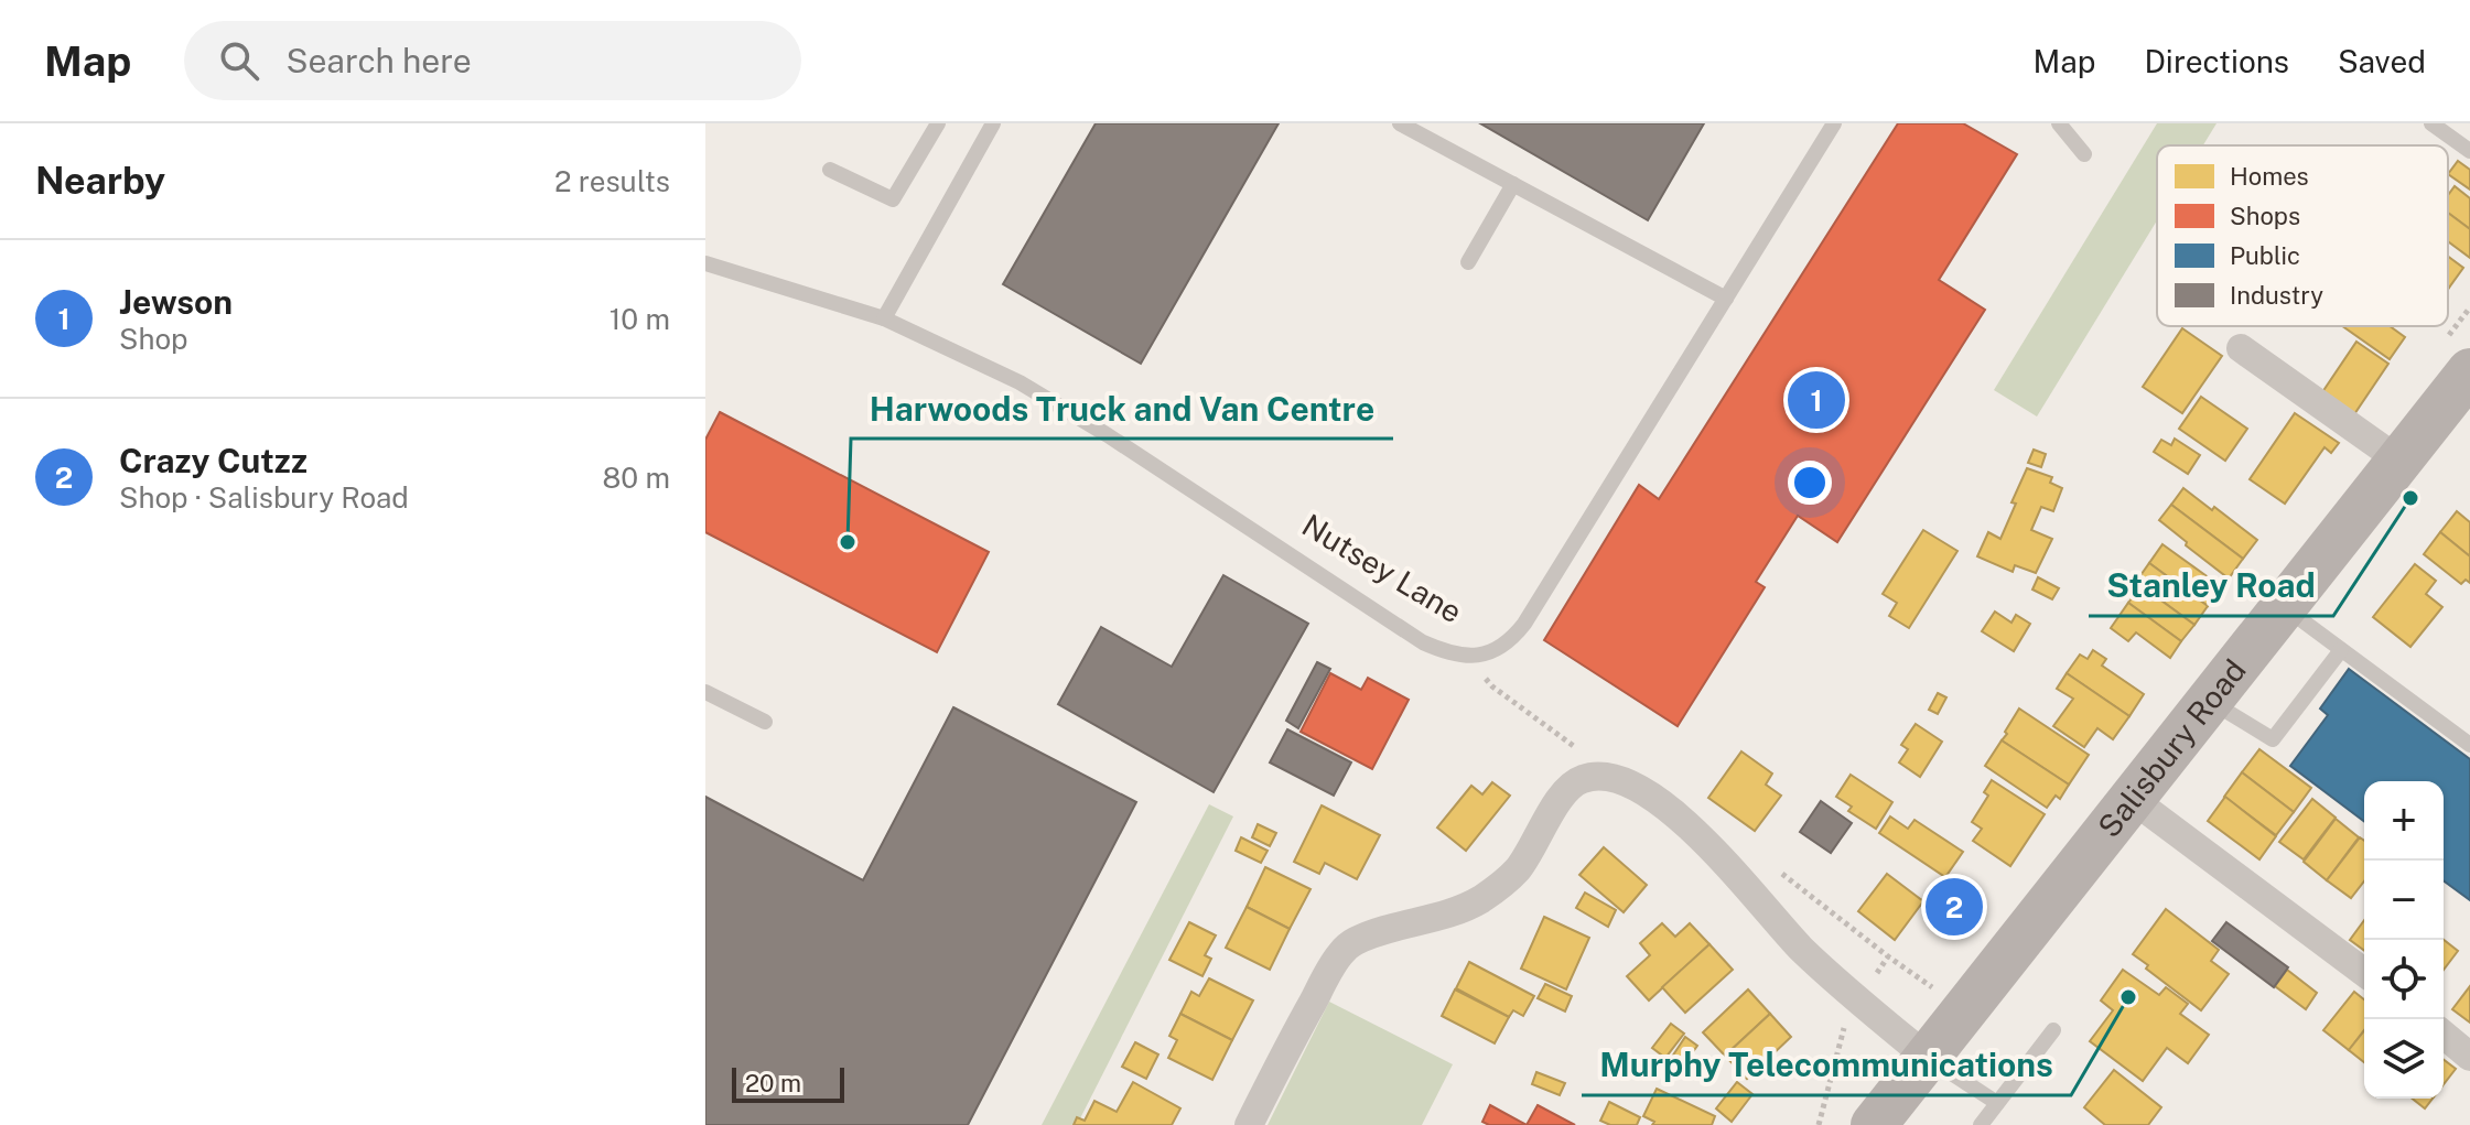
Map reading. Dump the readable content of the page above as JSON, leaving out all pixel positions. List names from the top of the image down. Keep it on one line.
{"streets":{"main road":["Salisbury Road"],"lane":["Nutsey Lane"]},"places":["Stanley Road","Harwoods Truck and Van Centre","Murphy Telecommunications"],"legend":["Homes","Shops","Public","Industry"],"scale_bar":"20 m","page":{"header":"Map","search":"Search here","nav":["Map","Directions","Saved"],"heading":["Nearby","2 results"],"list":[{"mark":"1","name":"Jewson","note":"Shop","value":"10 m"},{"mark":"2","name":"Crazy Cutzz","note":"Shop · Salisbury Road","value":"80 m"}],"pins":["1","2"],"map_buttons":["+","−"],"scale":"20 m"}}
